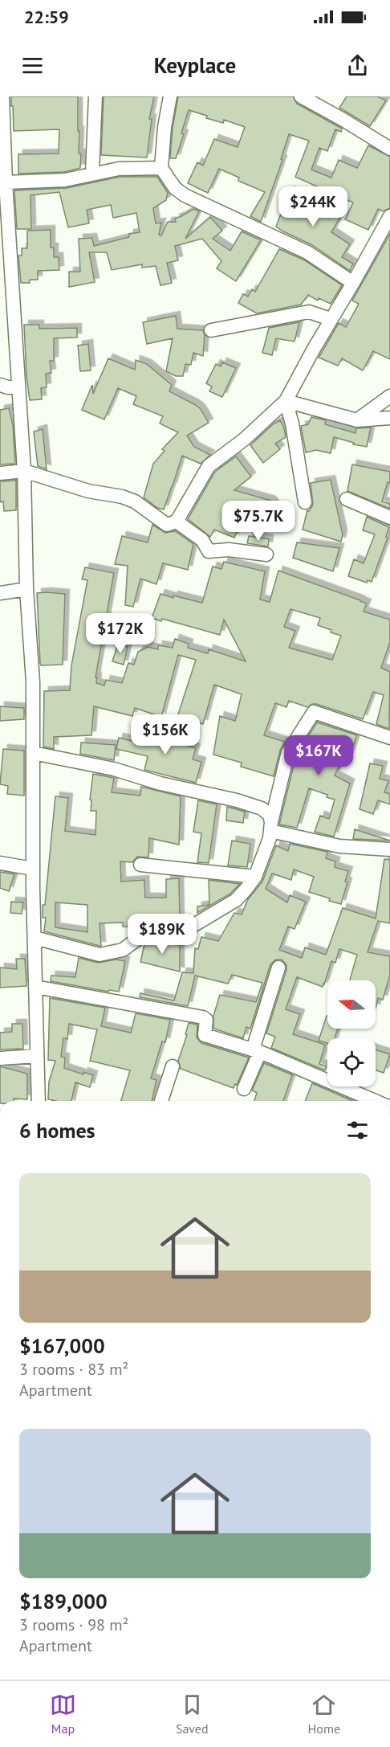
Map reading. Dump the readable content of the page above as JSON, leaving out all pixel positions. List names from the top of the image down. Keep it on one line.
{"north":"left","page":{"status":"22:59","header":"Keyplace","price":["$244K","$75.7K","$172K","$156K","$167K","$189K"],"heading":"6 homes","list":[{"name":"$167,000","note":"3 rooms · 83 m² · Apartment"},{"name":"$189,000","note":"3 rooms · 98 m² · Apartment"}],"tabs":["Map","Saved","Home"]}}
